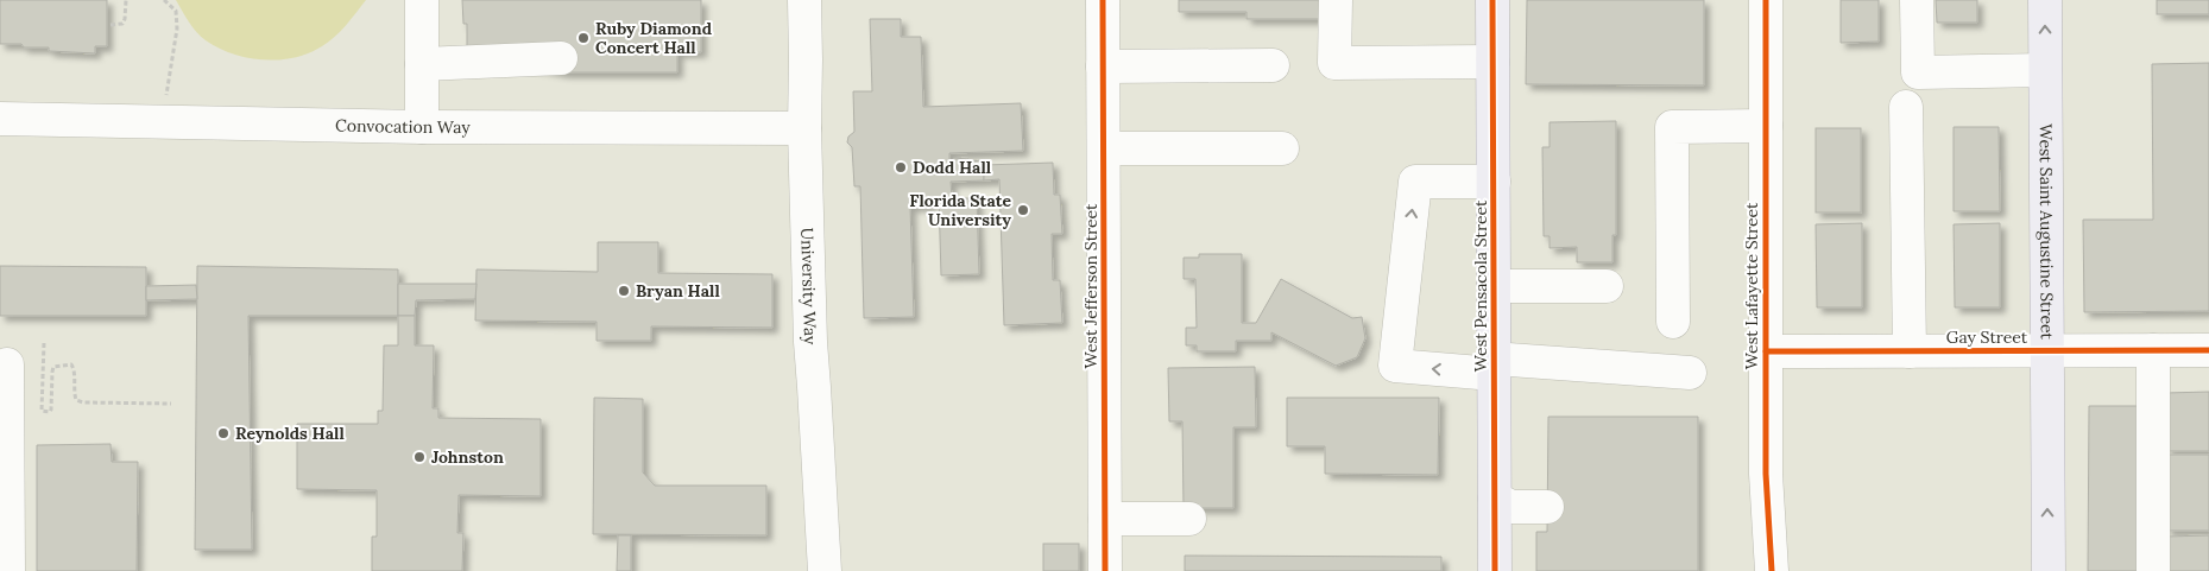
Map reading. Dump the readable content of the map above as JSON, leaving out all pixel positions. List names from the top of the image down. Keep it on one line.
{"streets":{"main road":["West Saint Augustine Street","West Pensacola Street"],"street":["Convocation Way","University Way","West Jefferson Street","West Lafayette Street","Gay Street"]},"crossings":[["Convocation Way","University Way"],["West Saint Augustine Street","Gay Street"],["West Lafayette Street","Gay Street"]],"one_way":["West Saint Augustine Street"],"places":["Ruby Diamond Concert Hall","Dodd Hall","Florida State University","Bryan Hall","Reynolds Hall","Johnston"]}
